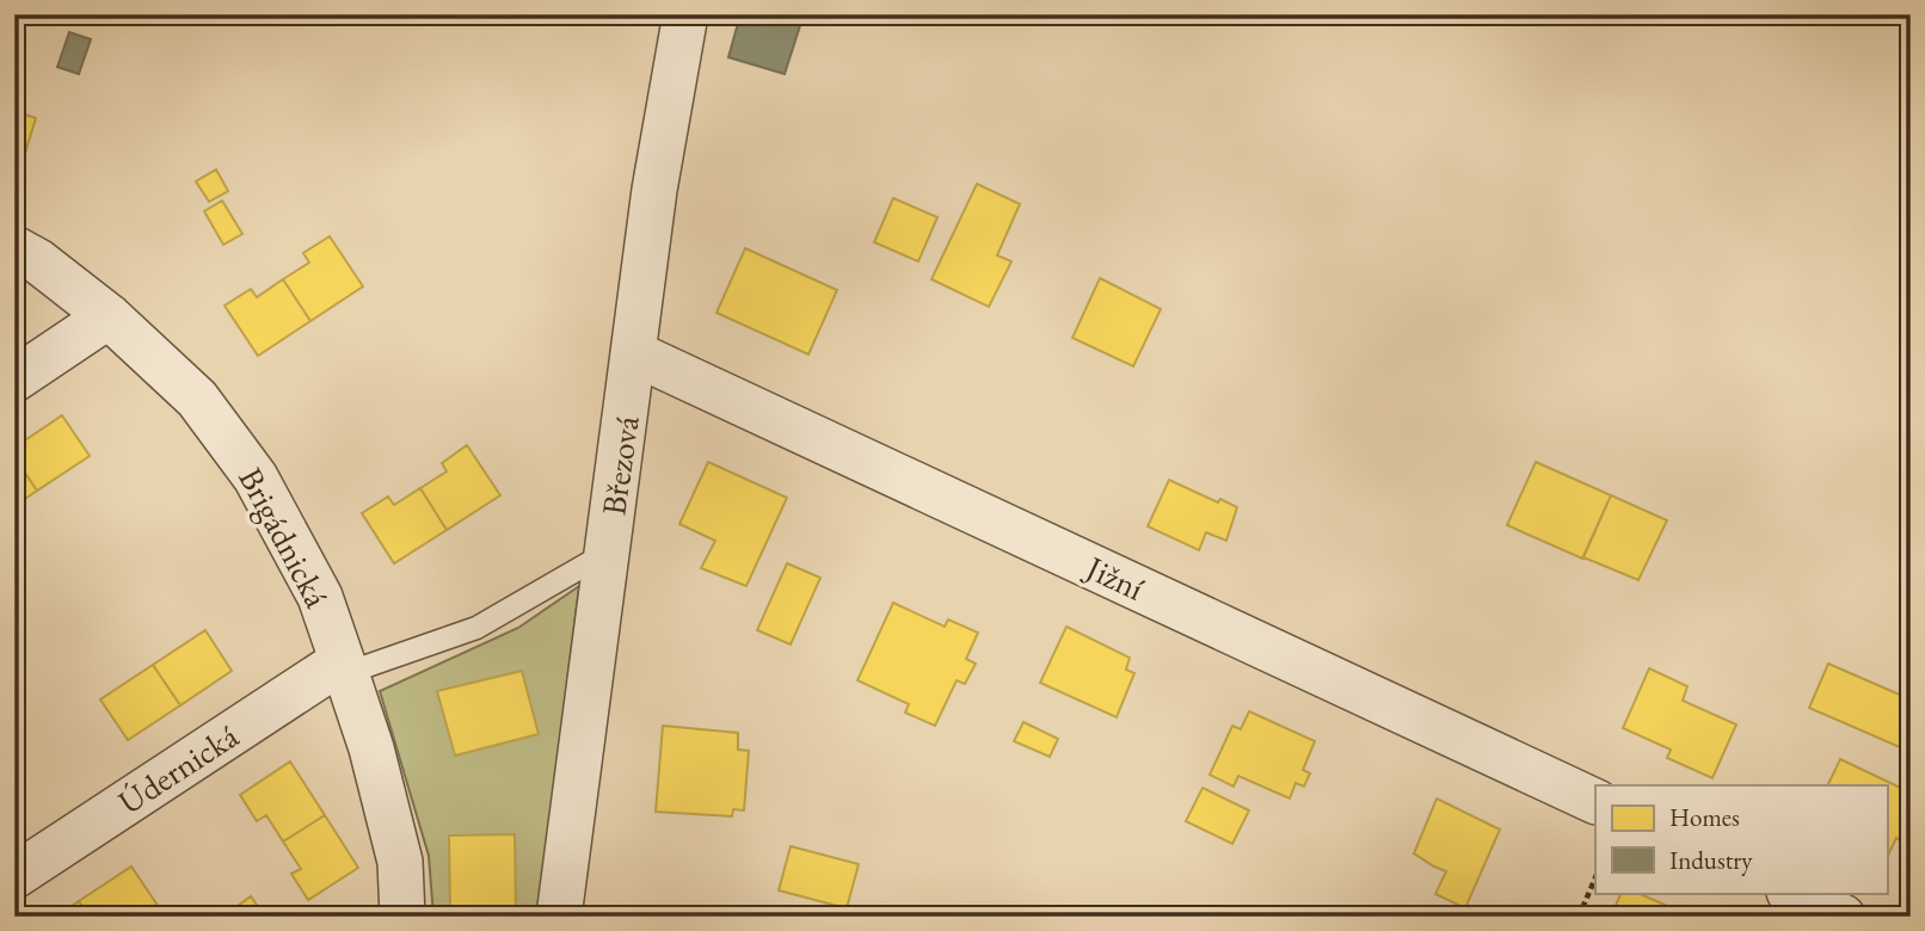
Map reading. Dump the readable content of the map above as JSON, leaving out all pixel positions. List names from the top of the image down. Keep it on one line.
{"streets":{"street":["Březová","Brigádnická","Jižní","Údernická"]},"crossings":[["Březová","Jižní"],["Brigádnická","Údernická"]],"legend":["Homes","Industry"]}
